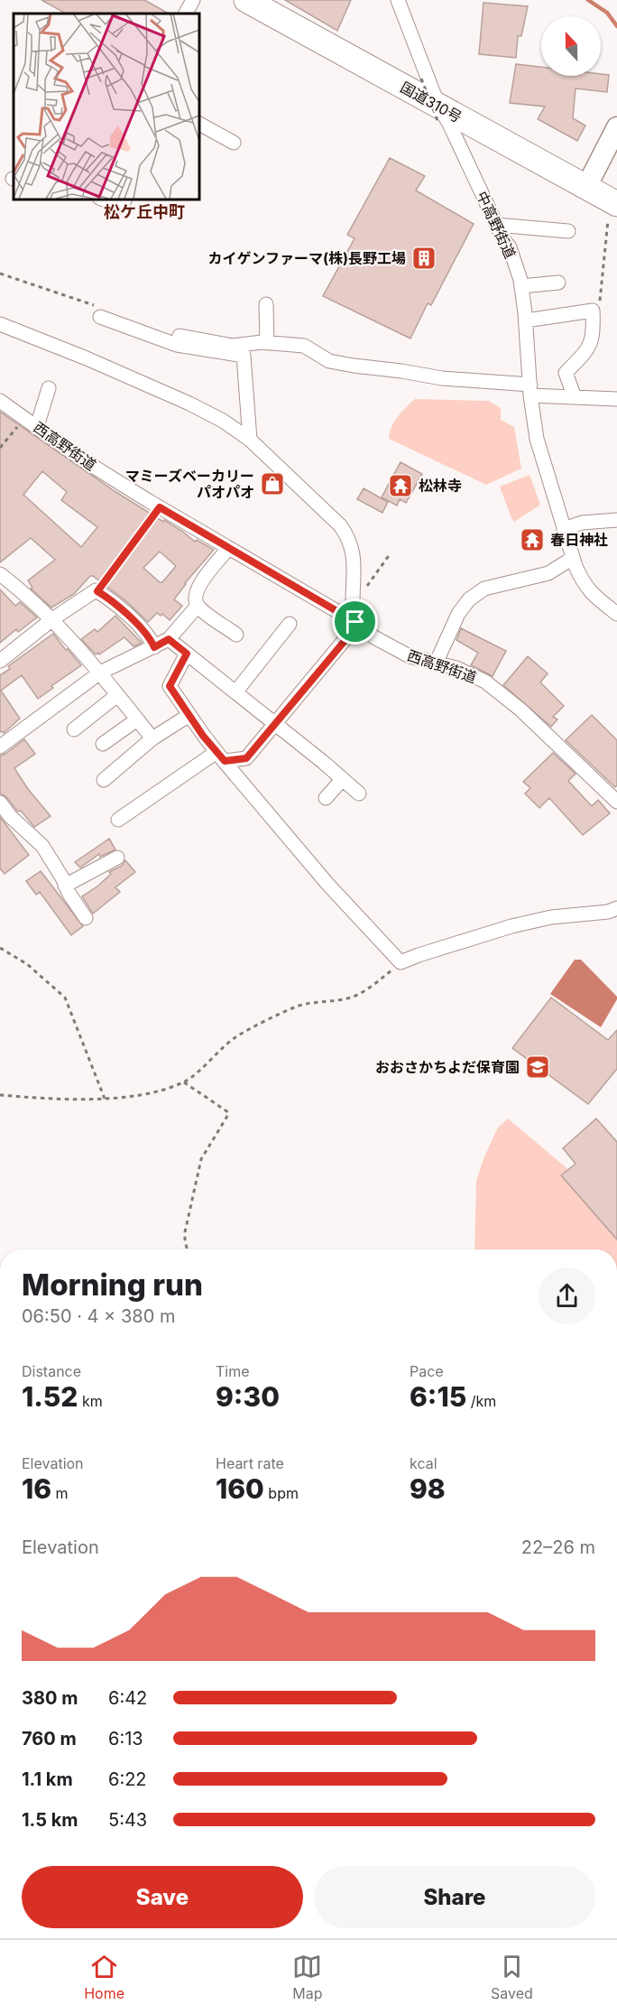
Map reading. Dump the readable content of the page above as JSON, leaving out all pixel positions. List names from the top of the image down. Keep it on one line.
{"streets":{"highway":["国道310号"],"street":["中高野街道","西高野街道"]},"crossings":[["国道310号","中高野街道"]],"districts":["松ケ丘中町"],"places":{"building":["カイゲンファーマ(株)長野工場"],"shop":["マミーズベーカリー パオパオ"],"temple":["松林寺","春日神社"],"school or university":["おおさかちよだ保育園"]},"north":"top","page":{"heading":["Morning run","06:50 · 4 × 380 m"],"stats":[["Distance","1.52 km"],["Time","9:30"],["Pace","6:15 /km"],["Elevation","16 m"],["Heart rate","160 bpm"],["kcal","98"]],"chart":["Elevation","22–26 m"],"list":[{"name":"380 m","note":"6:42"},{"name":"760 m","note":"6:13"},{"name":"1.1 km","note":"6:22"},{"name":"1.5 km","note":"5:43"}],"buttons":["Save","Share"],"tabs":["Home","Map","Saved"]}}
